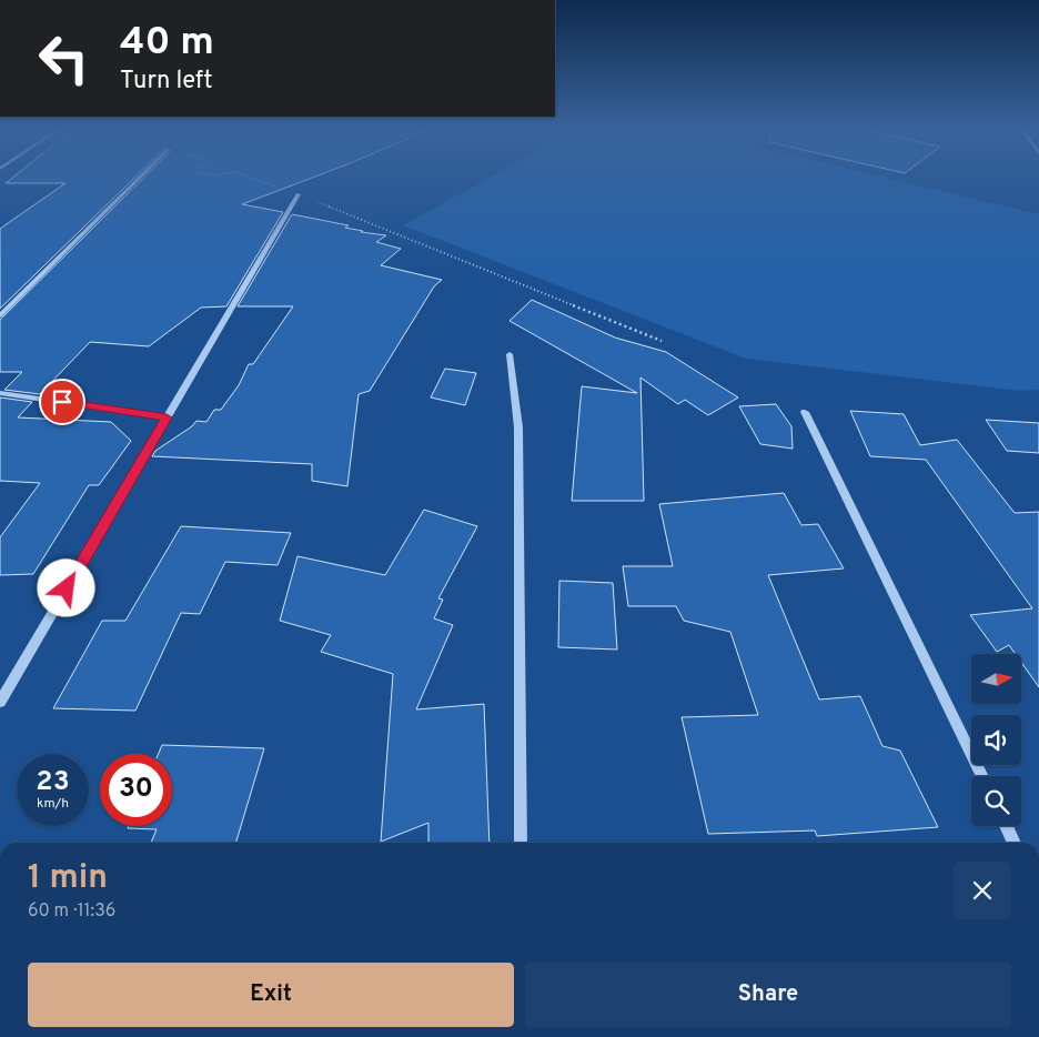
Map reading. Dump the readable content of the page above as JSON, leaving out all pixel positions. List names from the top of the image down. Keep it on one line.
{"north":"right","page":{"turn":["40 m","Turn left"],"speed":"23 km/h","limit":"30","heading":["1 min","60 m · 11:36"],"buttons":["Exit","Share"]}}
